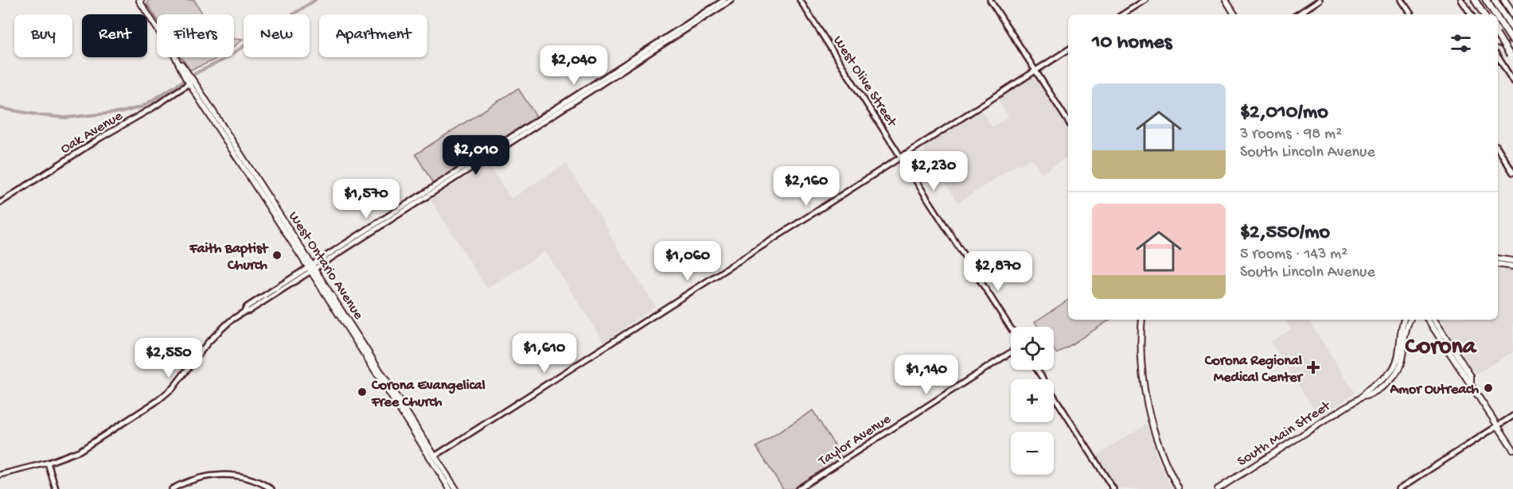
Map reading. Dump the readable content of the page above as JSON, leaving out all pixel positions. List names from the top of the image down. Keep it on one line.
{"streets":{"main road":["West Ontario Avenue","South Main Street"],"street":["West Olive Street","Oak Avenue","Taylor Avenue"]},"crossings":[["Oak Avenue","West Ontario Avenue"]],"districts":["Corona"],"places":{"other":["Faith Baptist Church","Amor Outreach","Corona Evangelical Free Church"],"health":["Corona Regional Medical Center"]},"page":{"chip":["Buy","Rent","Filters","New","Apartment"],"heading":"10 homes","price":["$2,040","$2,010","$2,230","$2,160","$1,570","$1,060","$2,870","$1,610","$2,550","$1,140"],"list":[{"name":"$2,010/mo","note":"3 rooms · 98 m² · South Lincoln Avenue"},{"name":"$2,550/mo","note":"5 rooms · 143 m² · South Lincoln Avenue"}],"map_buttons":["+","−"]}}
